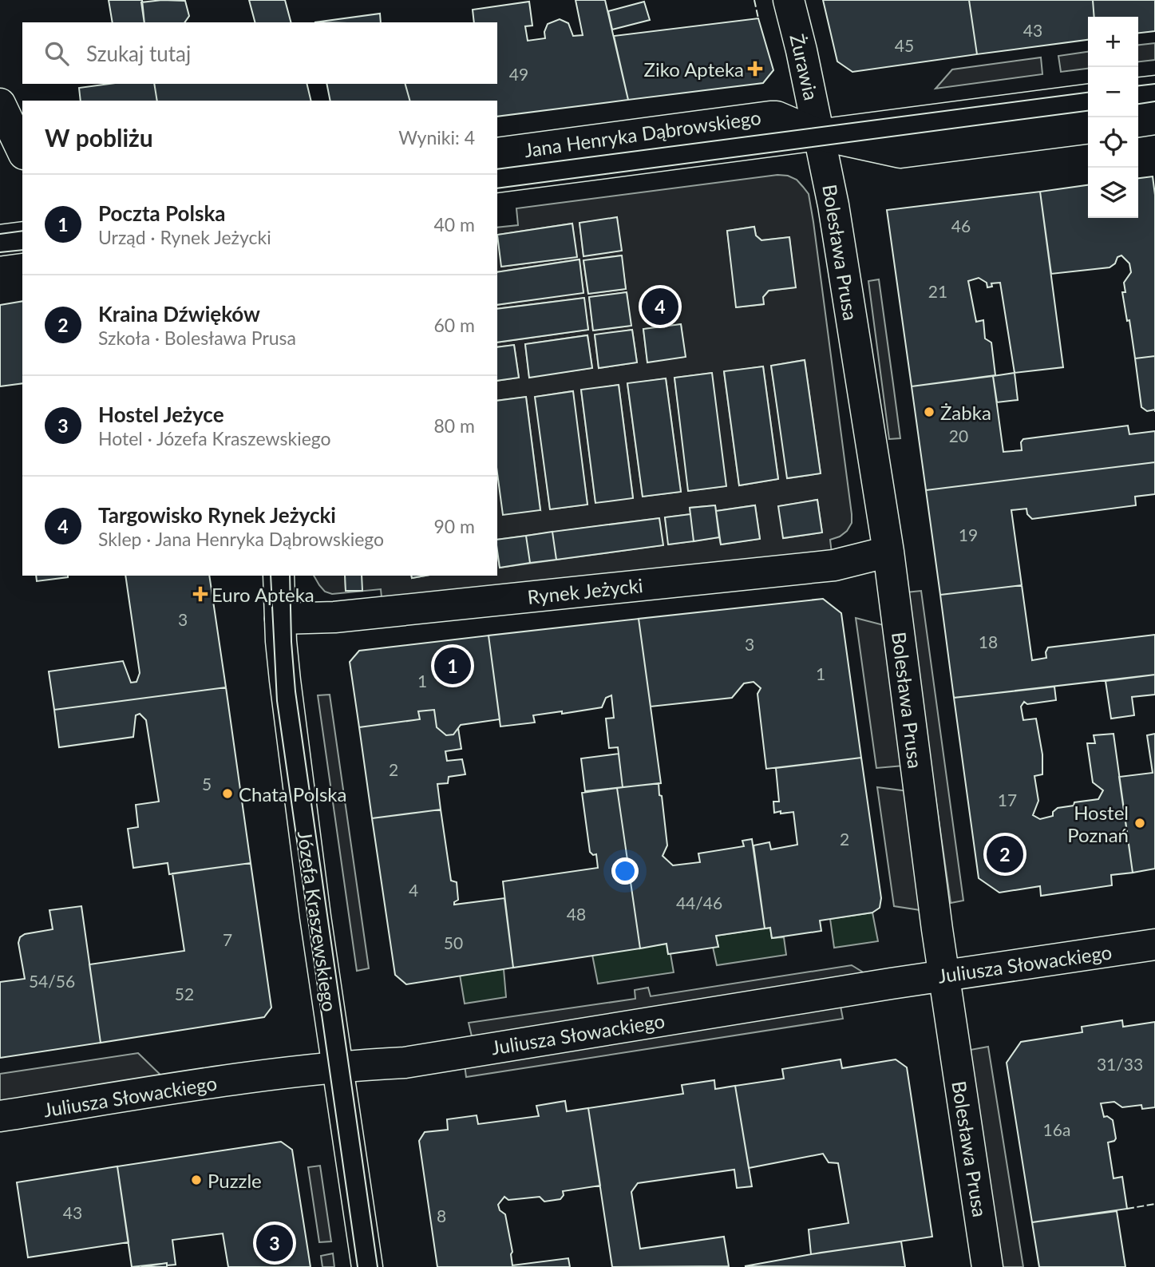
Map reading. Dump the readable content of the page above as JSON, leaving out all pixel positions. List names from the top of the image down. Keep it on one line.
{"streets":{"street":["Żurawia","Jana Henryka Dąbrowskiego","Bolesława Prusa","Rynek Jeżycki","Józefa Kraszewskiego","Juliusza Słowackiego"]},"crossings":[["Żurawia","Jana Henryka Dąbrowskiego"],["Żurawia","Bolesława Prusa"],["Jana Henryka Dąbrowskiego","Bolesława Prusa"],["Bolesława Prusa","Rynek Jeżycki"],["Bolesława Prusa","Juliusza Słowackiego"],["Rynek Jeżycki","Józefa Kraszewskiego"],["Józefa Kraszewskiego","Juliusza Słowackiego"]],"places":{"health":["Ziko Apteka","Euro Apteka"],"other":["Żabka","Chata Polska","Hostel Poznań","Puzzle"]},"house_numbers":["43","45","49","46","21","20","19","3","18","3","1","1","2","5","17","2","4","44/46","48","7","50","54/56","52","31/33","16a","43","8"],"page":{"map_buttons":["+","−"],"search":"Szukaj tutaj","heading":["W pobliżu","Wyniki: 4"],"list":[{"mark":"1","name":"Poczta Polska","note":"Urząd · Rynek Jeżycki","value":"40 m"},{"mark":"2","name":"Kraina Dźwięków","note":"Szkoła · Bolesława Prusa","value":"60 m"},{"mark":"3","name":"Hostel Jeżyce","note":"Hotel · Józefa Kraszewskiego","value":"80 m"},{"mark":"4","name":"Targowisko Rynek Jeżycki","note":"Sklep · Jana Henryka Dąbrowskiego","value":"90 m"}],"pins":["4","1","2","3"]}}
